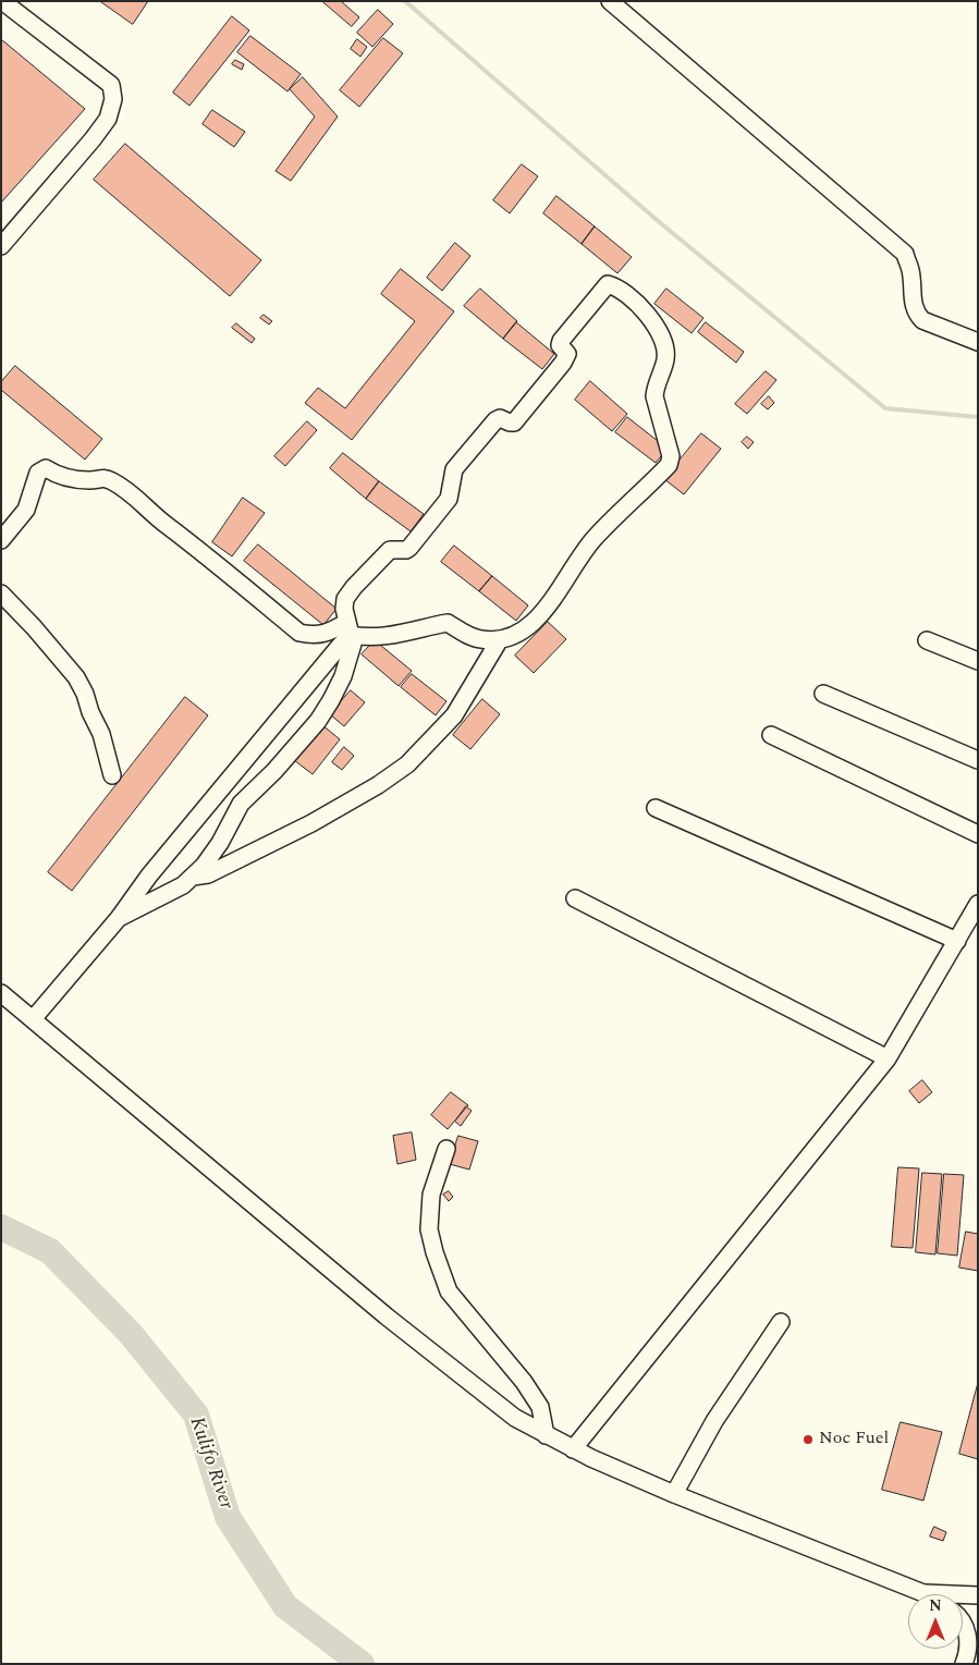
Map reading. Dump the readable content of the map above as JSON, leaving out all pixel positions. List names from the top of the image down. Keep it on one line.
{"water":["Kulifo River"],"places":["Noc Fuel"],"north":"top"}
